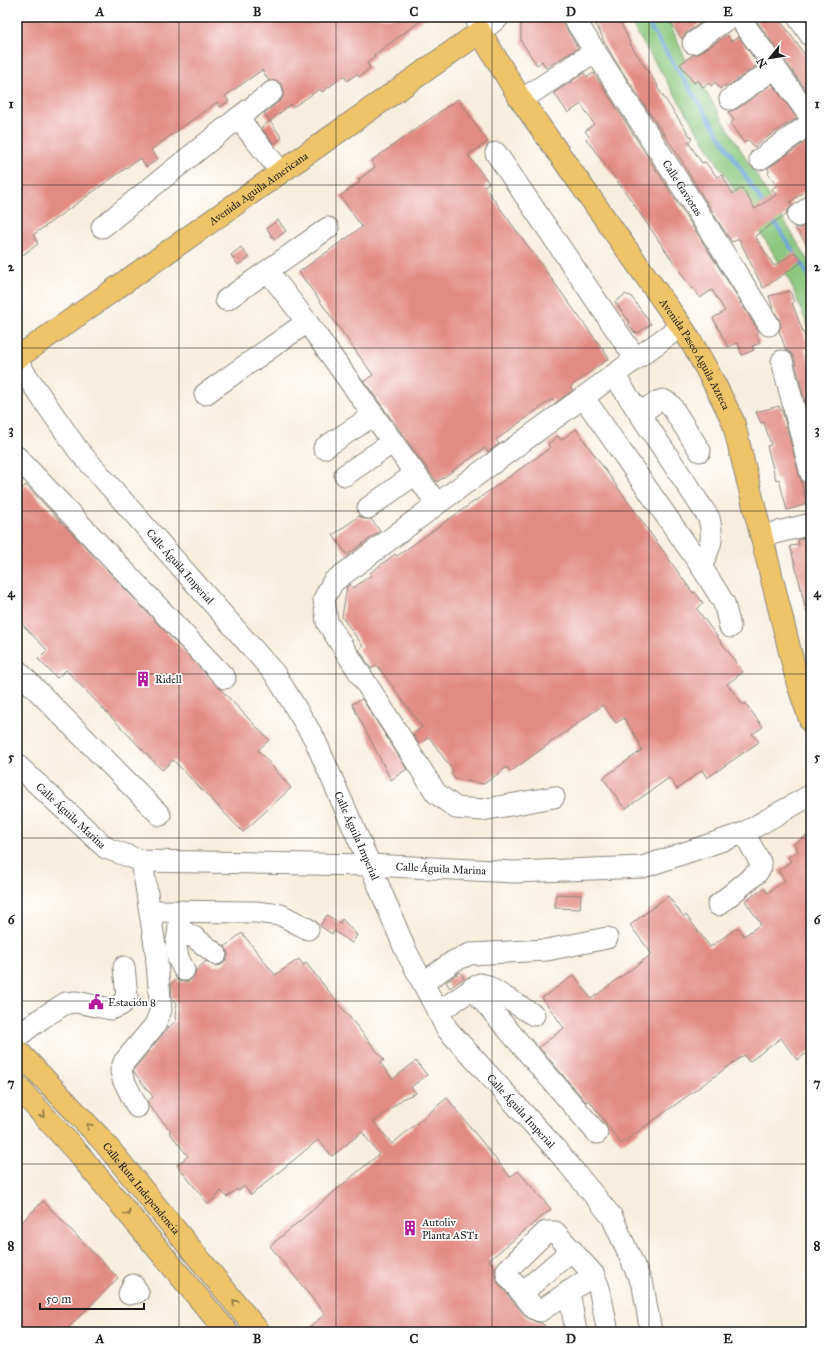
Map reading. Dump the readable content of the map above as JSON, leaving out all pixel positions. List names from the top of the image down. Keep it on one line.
{"streets":{"main road":["Avenida Aguila Americana","Avenida Paseo Aguila Azteca","Calle Ruta Independencia"],"street":["Calle Gaviotas","Calle Águila Imperial","Calle Águila Marina"]},"crossings":[["Avenida Aguila Americana","Avenida Paseo Aguila Azteca"],["Calle Águila Imperial","Calle Águila Marina"]],"places":{"building":["Ridell","Autoliv Planta AST1"],"public building":["Estación 8"]},"scale_bar":"50 m","north":"bottom left","grid":{"columns":["A","B","C","D","E"],"rows":["1","2","3","4","5","6","7","8"]}}
